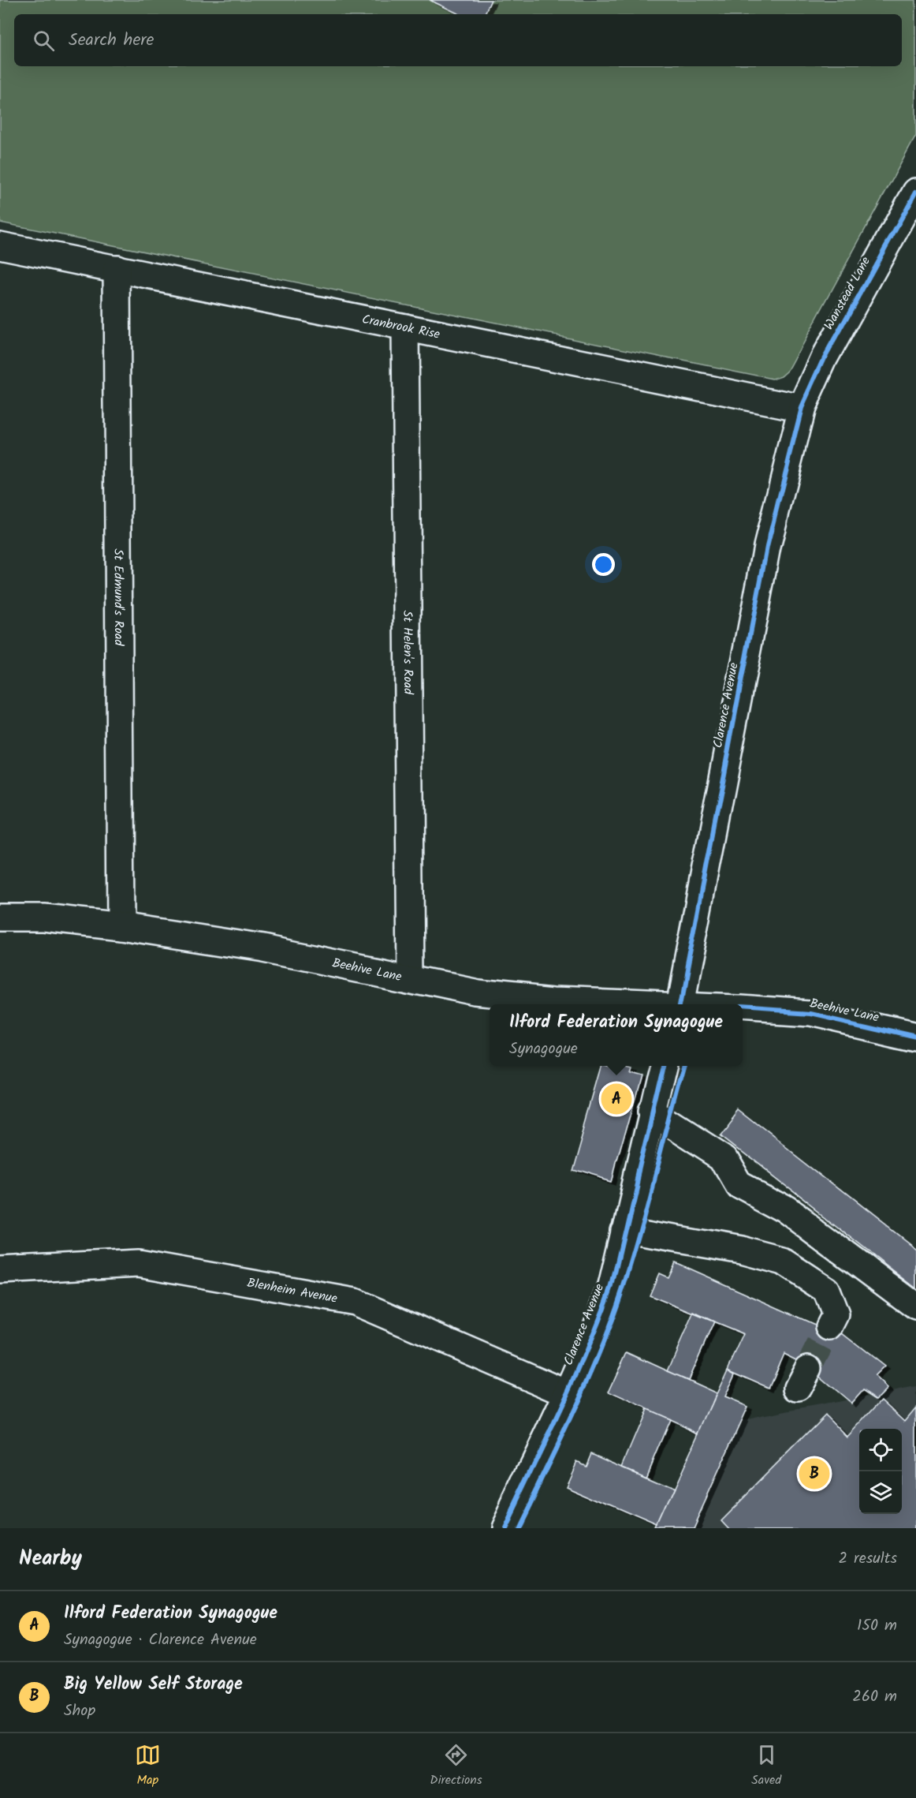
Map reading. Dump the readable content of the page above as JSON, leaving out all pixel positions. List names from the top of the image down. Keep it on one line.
{"streets":{"street":["Wanstead Lane","Cranbrook Rise","St Edmund's Road","St Helen's Road","Clarence Avenue","Beehive Lane","Blenheim Avenue"]},"crossings":[["Wanstead Lane","Cranbrook Rise"],["Wanstead Lane","Clarence Avenue"],["Cranbrook Rise","St Edmund's Road"],["Cranbrook Rise","St Helen's Road"],["Cranbrook Rise","Clarence Avenue"],["St Edmund's Road","Beehive Lane"],["St Helen's Road","Beehive Lane"],["Clarence Avenue","Blenheim Avenue"]],"page":{"search":"Search here","popup":["Ilford Federation Synagogue","Synagogue"],"pins":["A","B"],"heading":["Nearby","2 results"],"list":[{"mark":"A","name":"Ilford Federation Synagogue","note":"Synagogue · Clarence Avenue","value":"150 m"},{"mark":"B","name":"Big Yellow Self Storage","note":"Shop","value":"260 m"}],"nav":["Map","Directions","Saved"]}}
